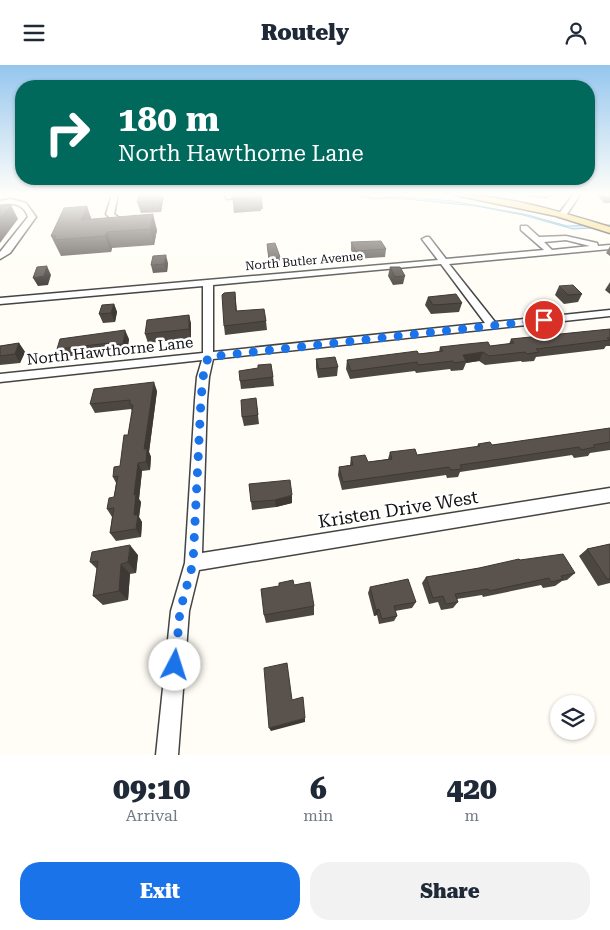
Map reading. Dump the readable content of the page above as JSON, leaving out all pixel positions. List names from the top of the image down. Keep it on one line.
{"streets":{"street":["North Butler Avenue","North Hawthorne Lane","Kristen Drive West"]},"page":{"header":"Routely","turn":["180 m","North Hawthorne Lane"],"eta":["09:10","Arrival","6","min","420","m"],"buttons":["Exit","Share"]}}
